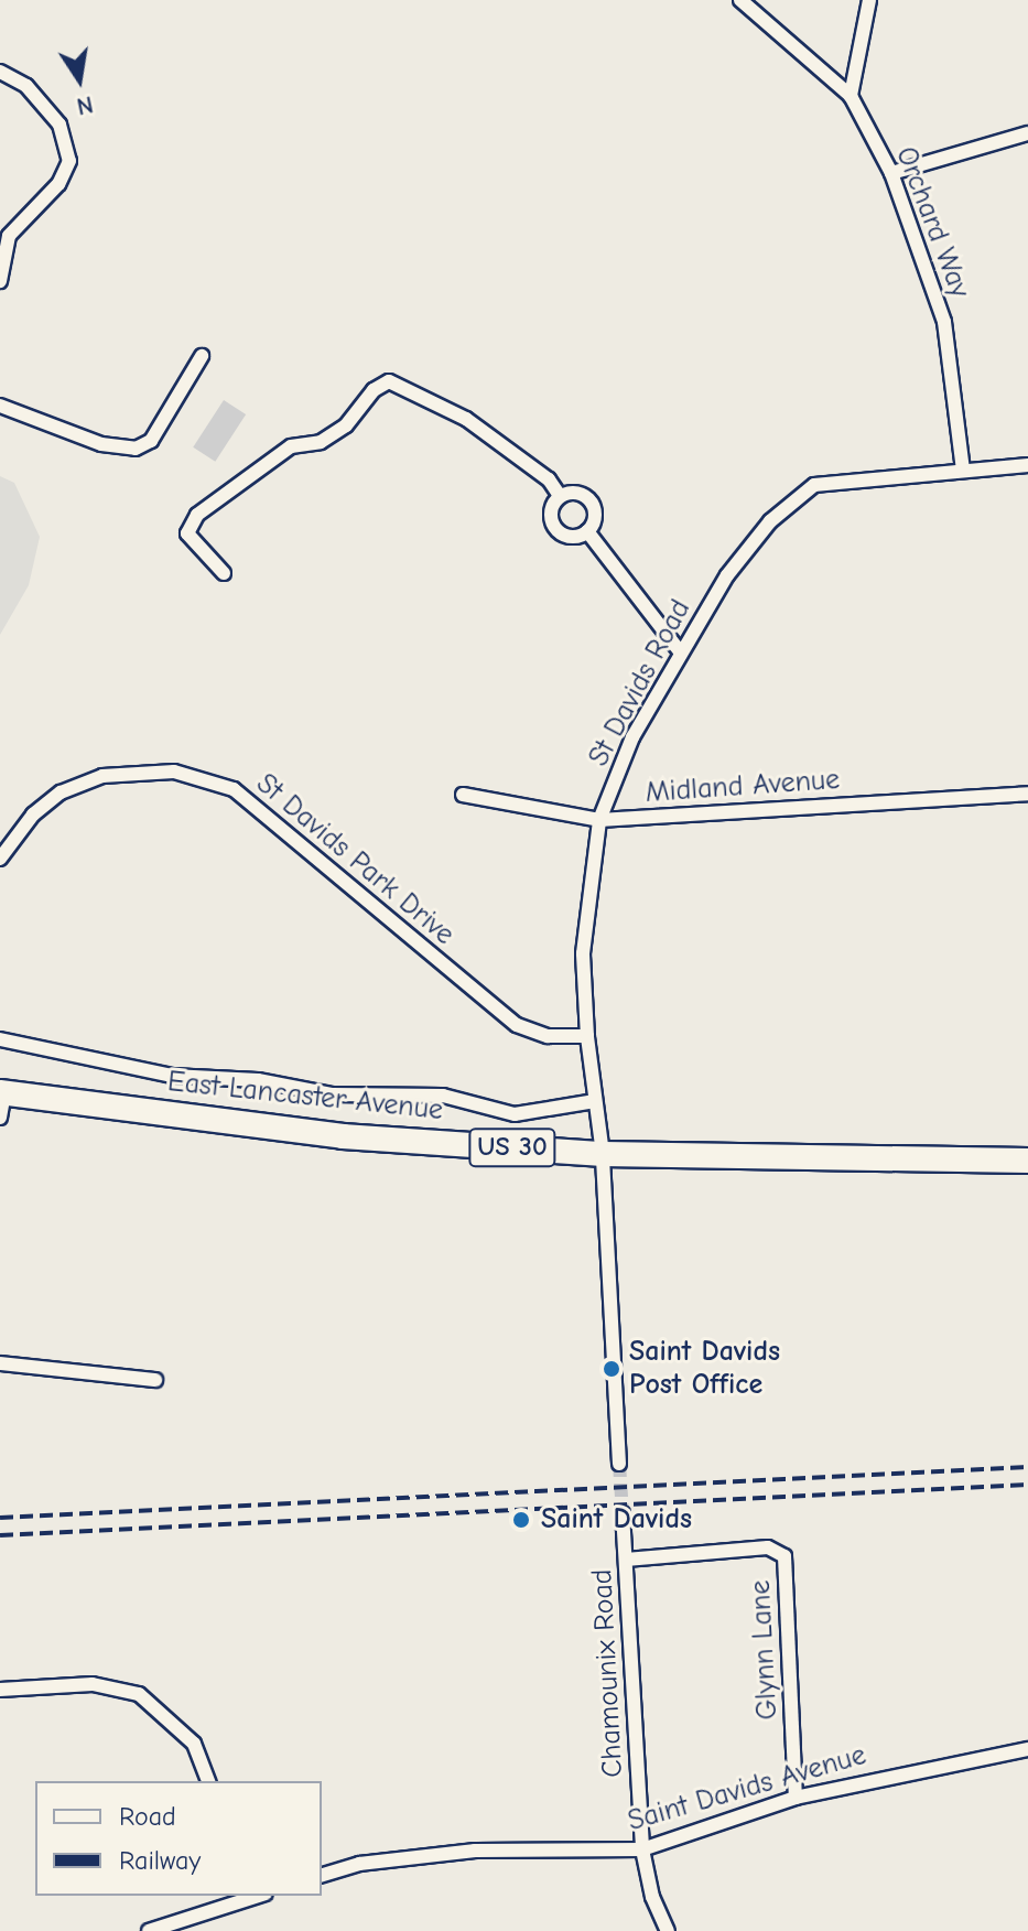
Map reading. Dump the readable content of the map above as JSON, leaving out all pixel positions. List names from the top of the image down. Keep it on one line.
{"streets":{"highway":["East Lancaster Avenue","US 30"],"street":["Orchard Way","St Davids Road","Midland Avenue","St Davids Park Drive","Glynn Lane","Chamounix Road","Saint Davids Avenue"]},"crossings":[["Orchard Way","St Davids Road"],["St Davids Road","Midland Avenue"],["St Davids Road","St Davids Park Drive"],["St Davids Road","East Lancaster Avenue"],["Glynn Lane","Chamounix Road"],["Glynn Lane","Saint Davids Avenue"],["Chamounix Road","Saint Davids Avenue"]],"places":["Saint Davids Post Office","Saint Davids"],"legend":["Road","Railway"],"north":"bottom"}
